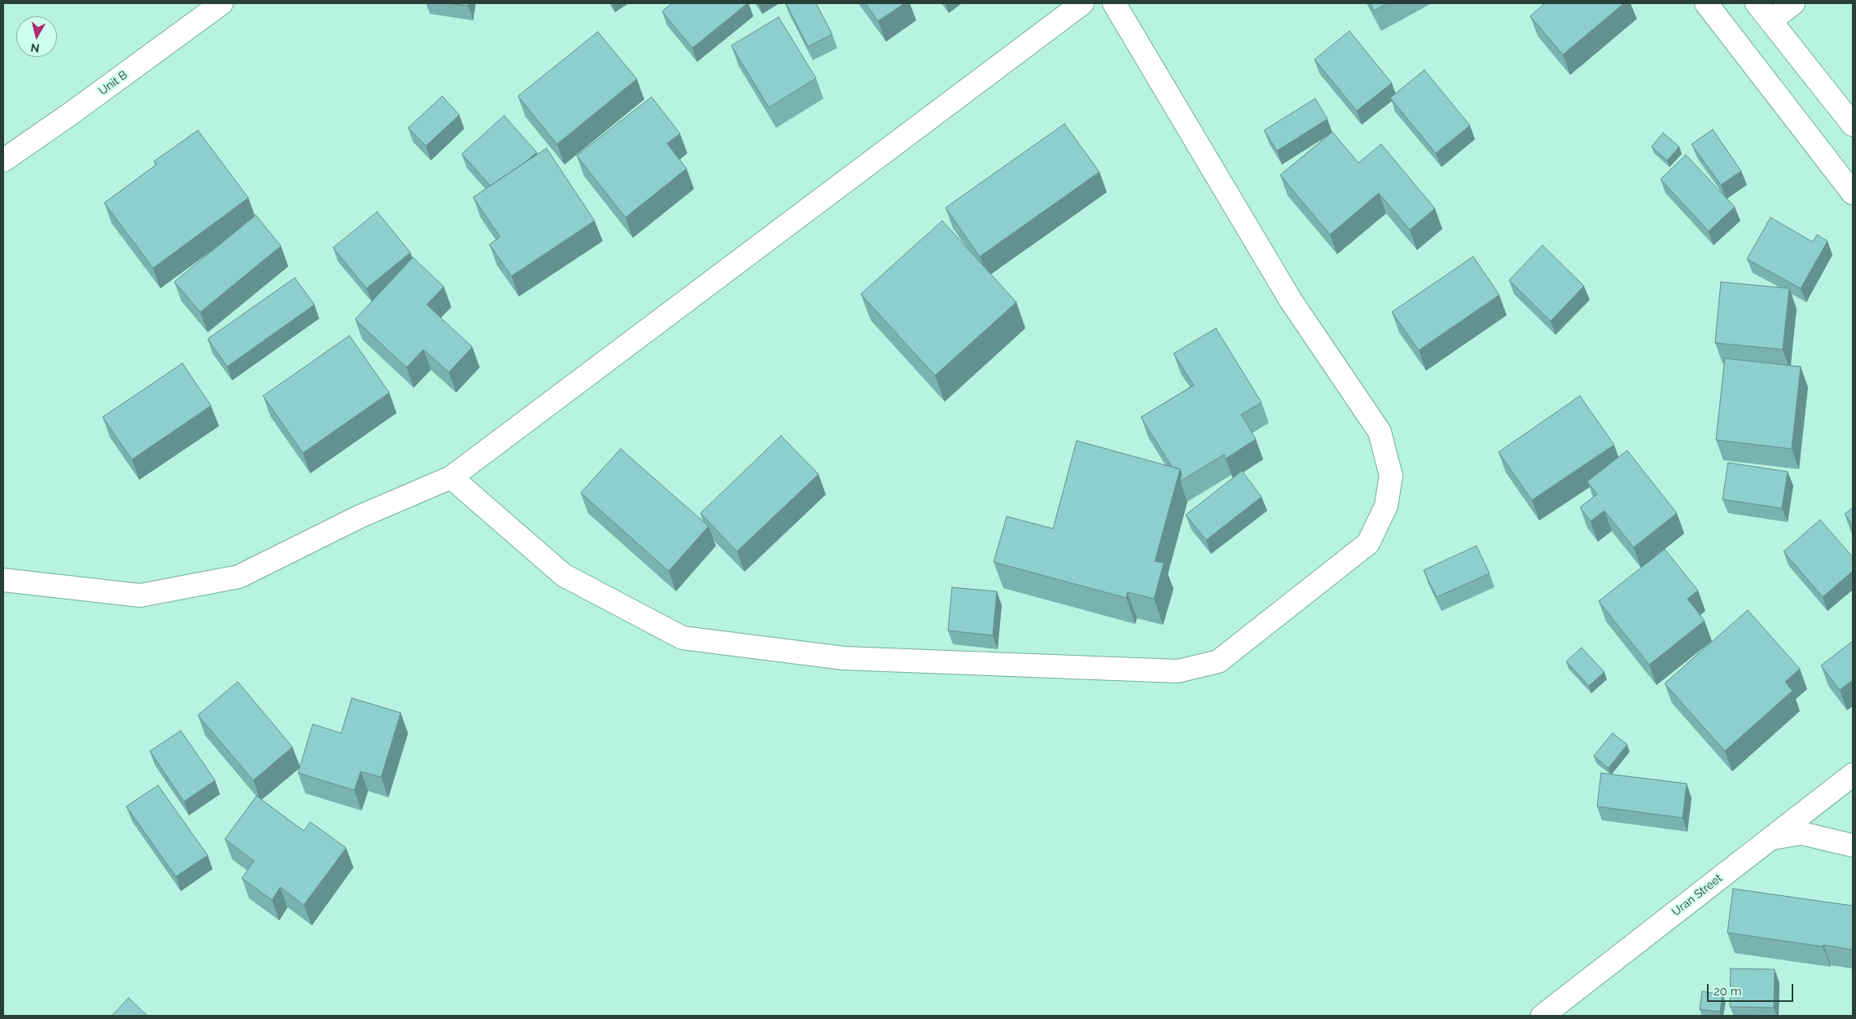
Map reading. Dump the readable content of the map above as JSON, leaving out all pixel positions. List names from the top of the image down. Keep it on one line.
{"streets":{"street":["Unit B","Uran Street"]},"scale_bar":"20 m","north":"bottom"}
